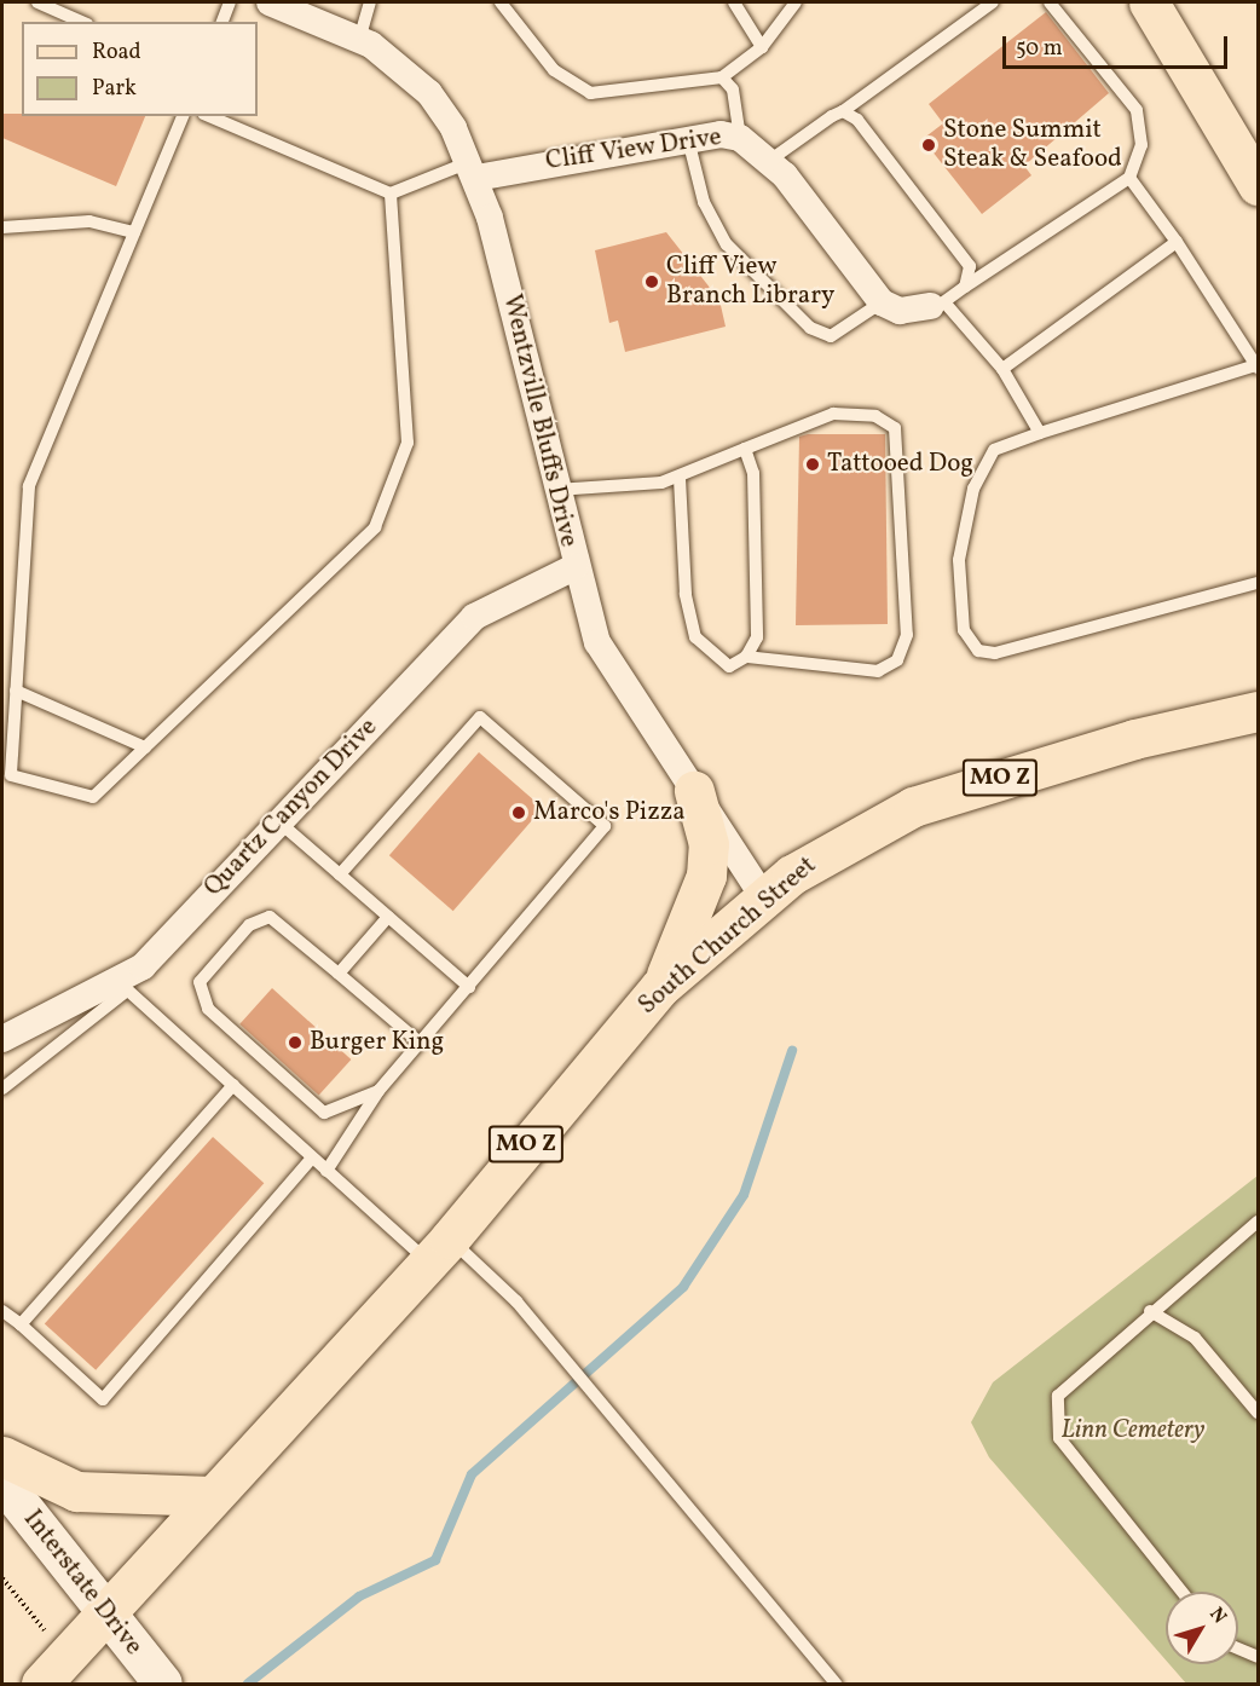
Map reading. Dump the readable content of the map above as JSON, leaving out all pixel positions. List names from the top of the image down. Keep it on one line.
{"streets":{"main road":["MO Z","South Church Street","Interstate Drive"],"street":["Cliff View Drive","Wentzville Bluffs Drive","Quartz Canyon Drive"]},"crossings":[["Cliff View Drive","Wentzville Bluffs Drive"],["Wentzville Bluffs Drive","Quartz Canyon Drive"],["Wentzville Bluffs Drive","South Church Street"],["MO Z","South Church Street"],["MO Z","Interstate Drive"]],"parks":["Linn Cemetery"],"places":["Stone Summit Steak & Seafood","Cliff View Branch Library","Tattooed Dog","Marco's Pizza","Burger King"],"legend":["Road","Park"],"scale_bar":"50 m","north":"top right"}
